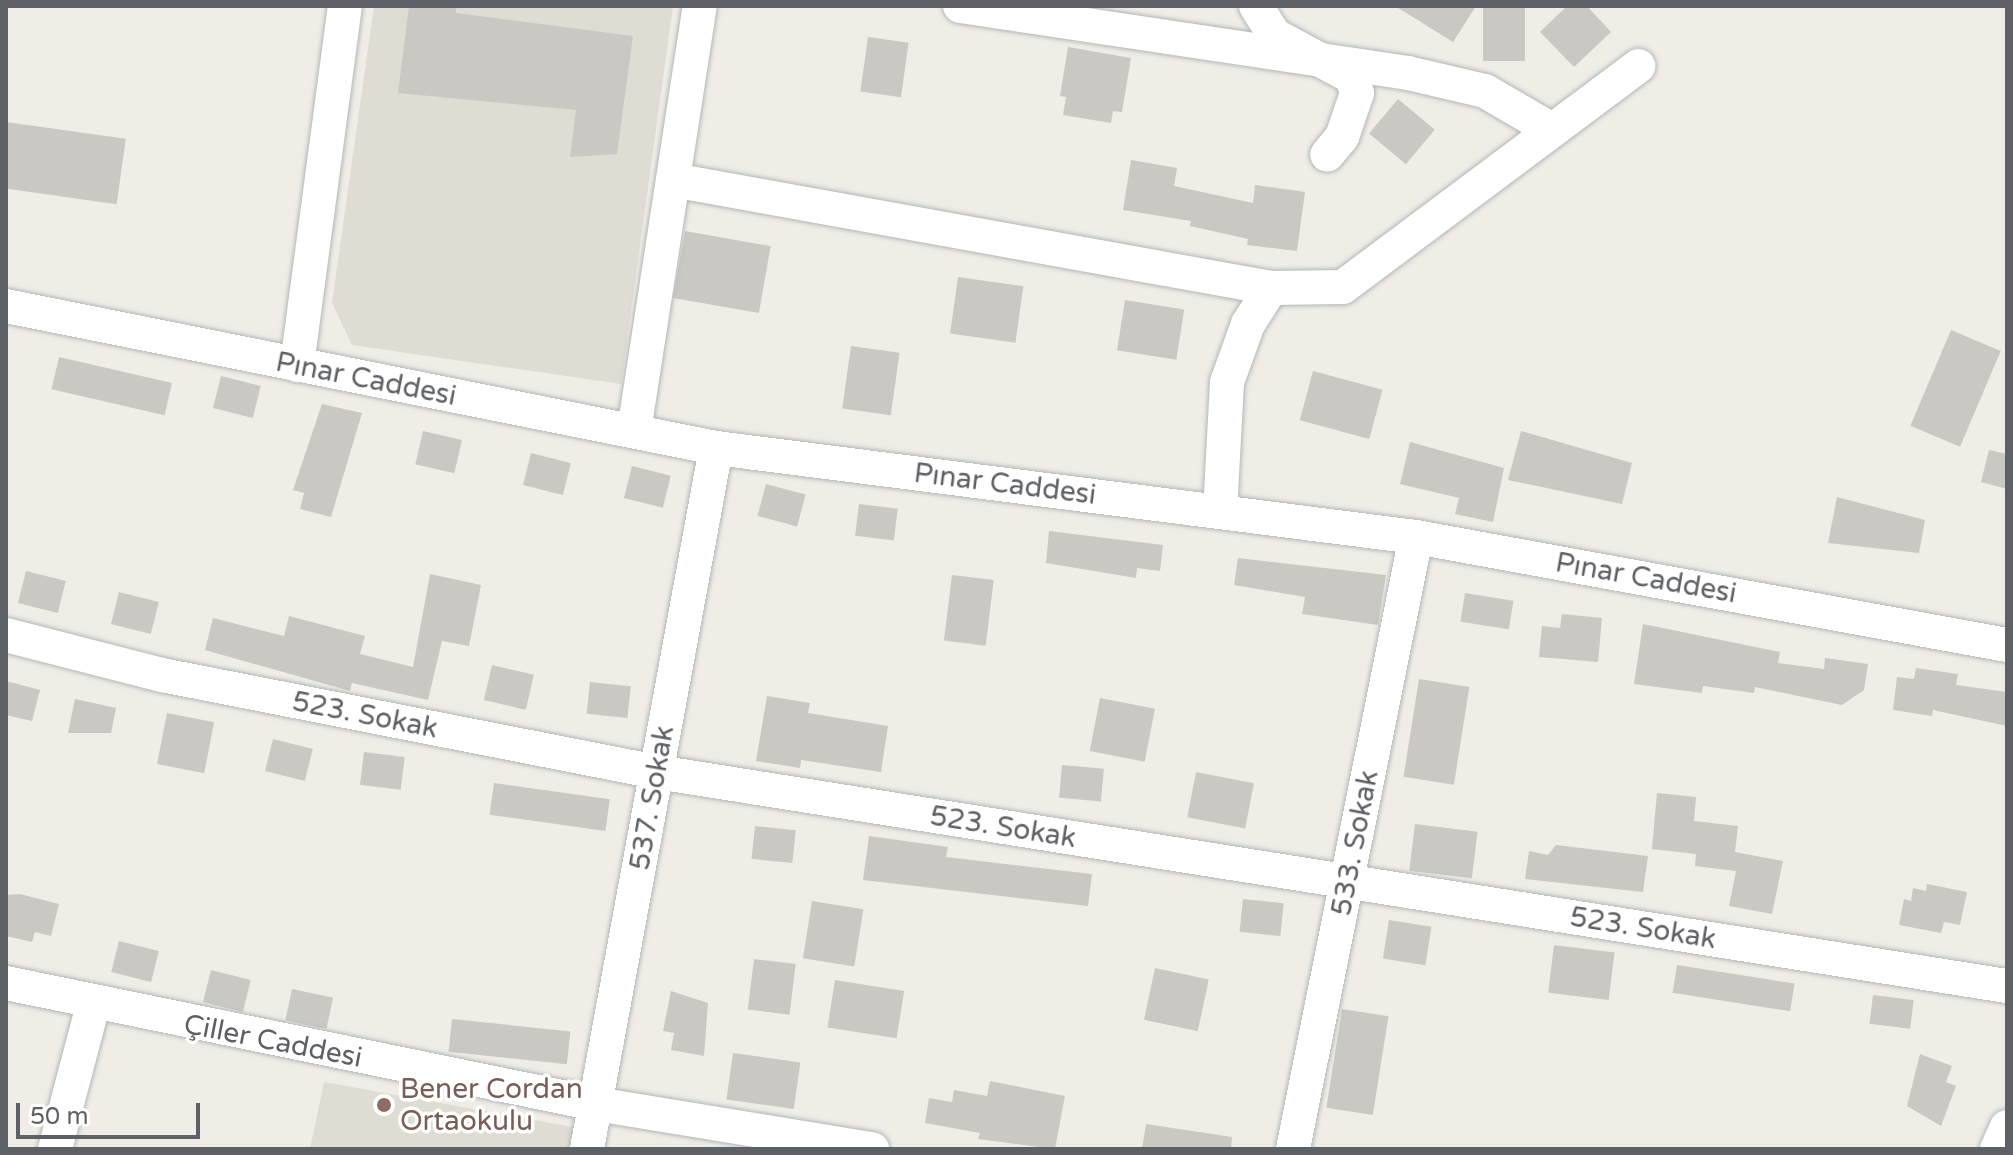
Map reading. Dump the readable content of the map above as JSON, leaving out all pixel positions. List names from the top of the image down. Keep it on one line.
{"streets":{"street":["Pınar Caddesi","523. Sokak","537. Sokak","533. Sokak","Çiller Caddesi"]},"crossings":[["Pınar Caddesi","537. Sokak"],["Pınar Caddesi","533. Sokak"],["523. Sokak","537. Sokak"],["523. Sokak","533. Sokak"],["537. Sokak","Çiller Caddesi"]],"places":["Bener Cordan Ortaokulu"],"scale_bar":"50 m"}
